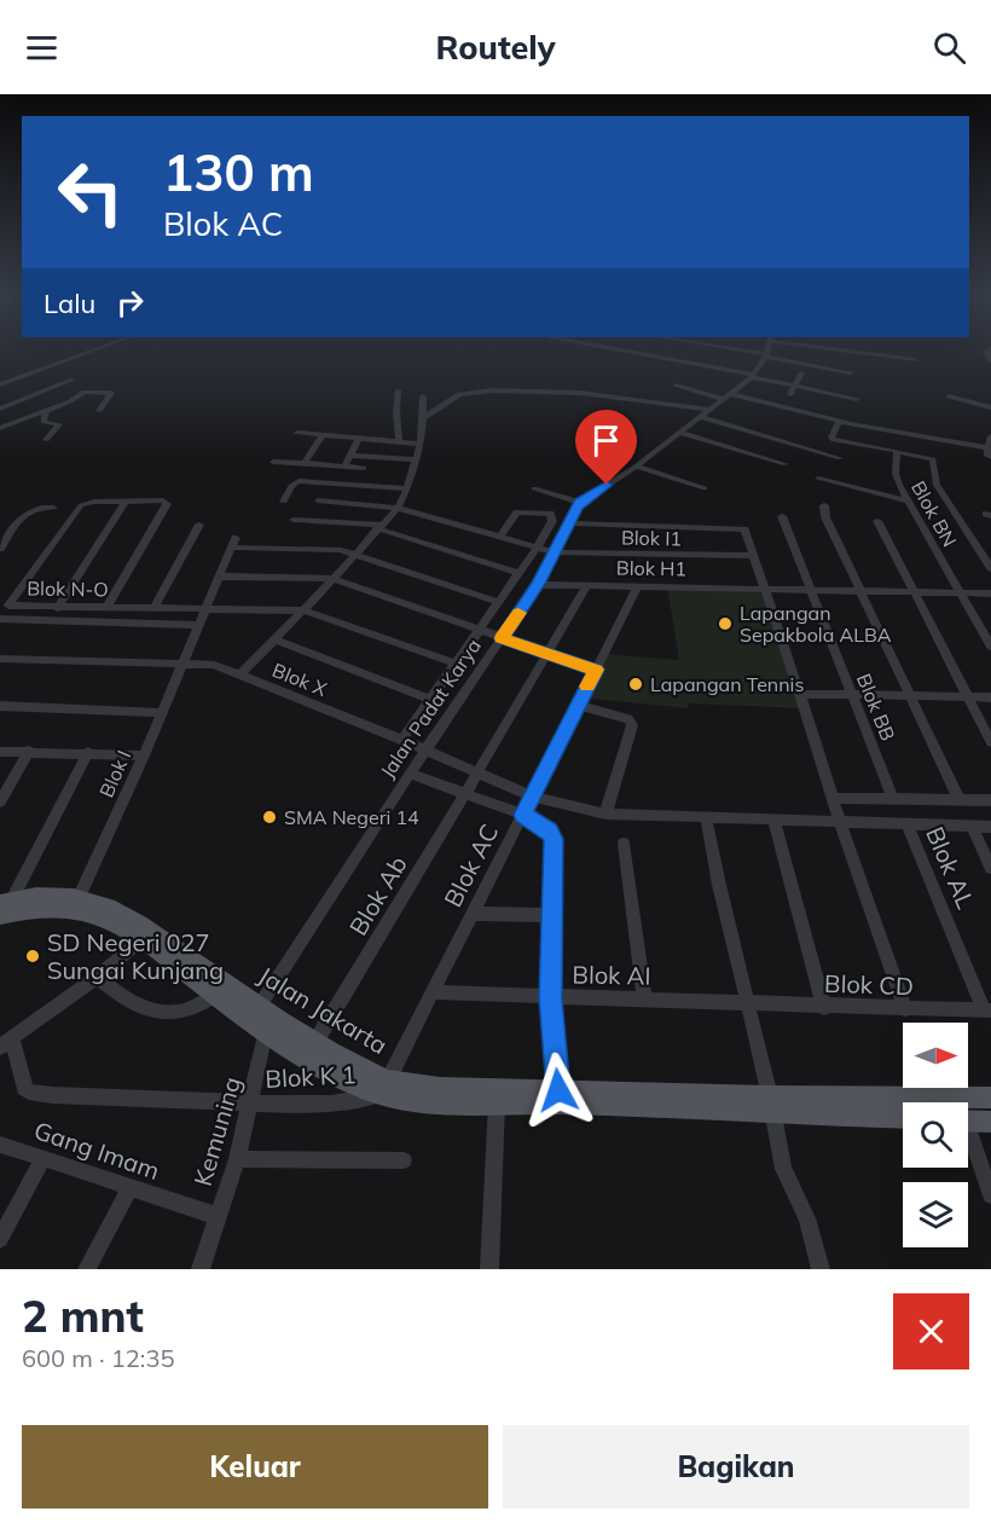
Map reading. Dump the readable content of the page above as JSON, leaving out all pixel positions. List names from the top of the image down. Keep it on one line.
{"streets":{"main road":["Jalan Jakarta"],"street":["Blok BN","Blok I1","Blok H1","Blok N-O","Blok X","Blok BB","Jalan Padat Karya","Blok I","Blok AC","Blok AL","Blok Ab","Blok AI","Blok CD","Blok K 1","Kemuning","Gang Imam"]},"crossings":[["Blok BN","Blok H1"],["Blok I1","Jalan Padat Karya"],["Blok H1","Blok BB"],["Blok H1","Jalan Padat Karya"],["Blok H1","Blok Ab"],["Blok N-O","Blok I"],["Blok X","Jalan Padat Karya"],["Blok X","Blok I"],["Jalan Padat Karya","Jalan Jakarta"],["Jalan Padat Karya","Kemuning"],["Blok I","Jalan Jakarta"],["Blok AC","Blok AI"],["Blok AC","Jalan Jakarta"],["Blok AC","Blok K 1"],["Blok AL","Blok CD"],["Blok Ab","Jalan Jakarta"],["Blok AI","Blok CD"],["Jalan Jakarta","Blok K 1"],["Jalan Jakarta","Kemuning"],["Blok K 1","Kemuning"],["Kemuning","Gang Imam"]],"places":["Lapangan Sepakbola ALBA","Lapangan Tennis","SMA Negeri 14","SD Negeri 027 Sungai Kunjang"],"north":"right","page":{"header":"Routely","turn":["130 m","Blok AC"],"then":"Lalu","heading":["2 mnt","600 m · 12:35"],"buttons":["Keluar","Bagikan"]}}
